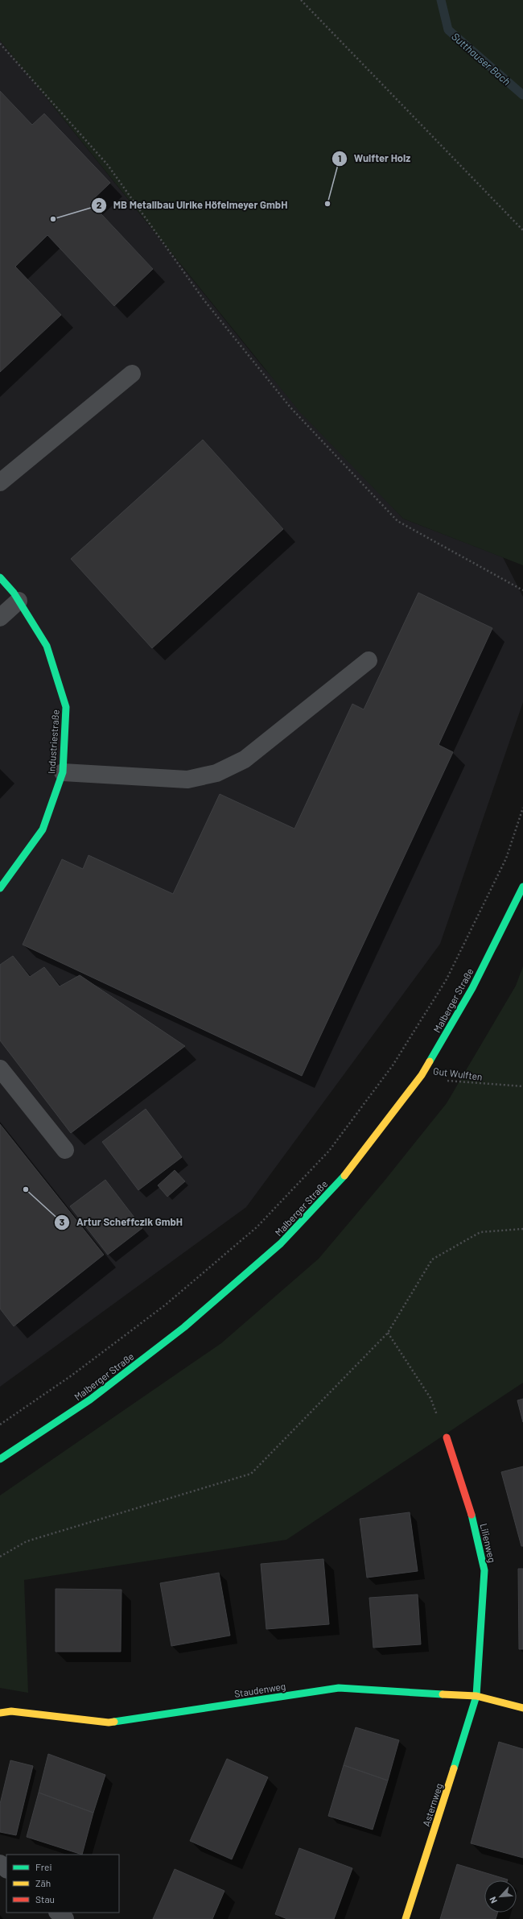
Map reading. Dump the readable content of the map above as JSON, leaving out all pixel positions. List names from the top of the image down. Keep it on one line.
{"streets":{"street":["Industriestraße","Malberger Straße","Lilienweg","Staudenweg","Asternweg"],"path":["Gut Wulften"]},"crossings":[["Malberger Straße","Gut Wulften"],["Lilienweg","Staudenweg"],["Lilienweg","Asternweg"],["Staudenweg","Asternweg"]],"water":["Sutthauser Bach"],"places":["Wulfter Holz","MB Metallbau Ulrike Höfelmeyer GmbH","Artur Scheffczik GmbH"],"legend":["Frei","Zäh","Stau"],"north":"bottom left"}
